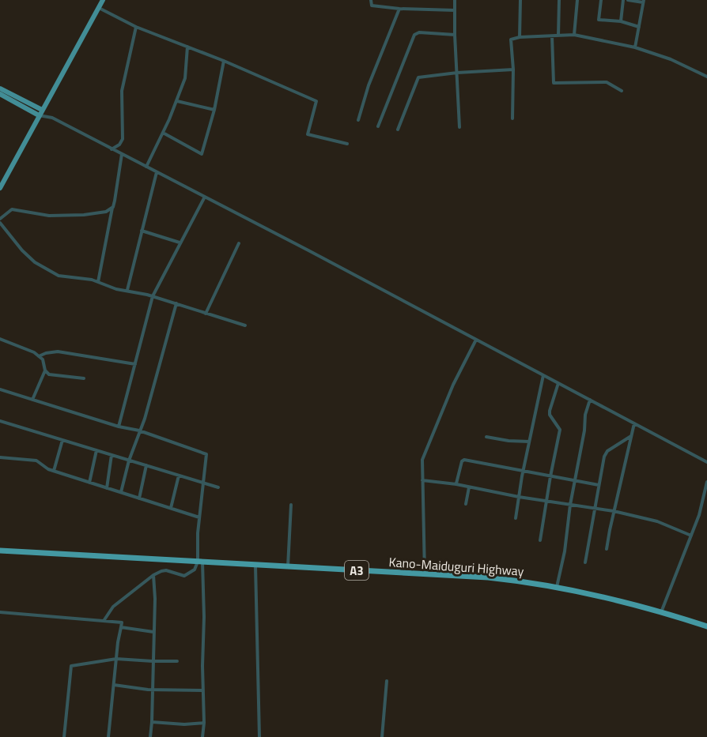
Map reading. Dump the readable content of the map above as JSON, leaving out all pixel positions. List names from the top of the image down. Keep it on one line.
{"streets":{"highway":["Kano-Maiduguri Highway","A3"]}}
